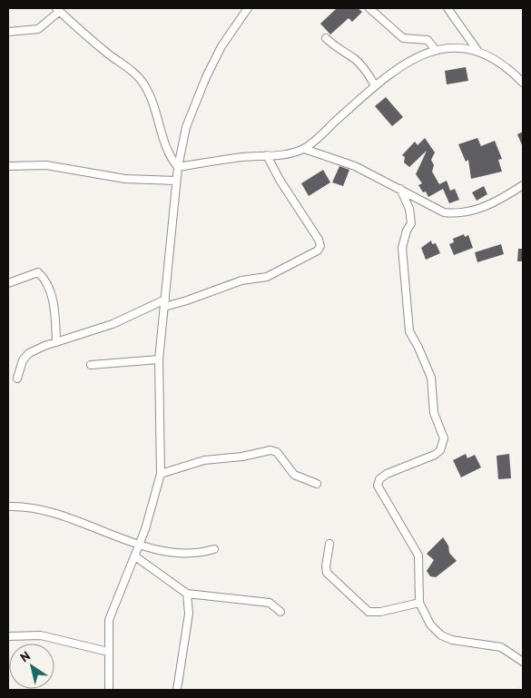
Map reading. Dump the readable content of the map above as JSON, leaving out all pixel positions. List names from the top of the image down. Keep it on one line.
{"north":"top left"}
